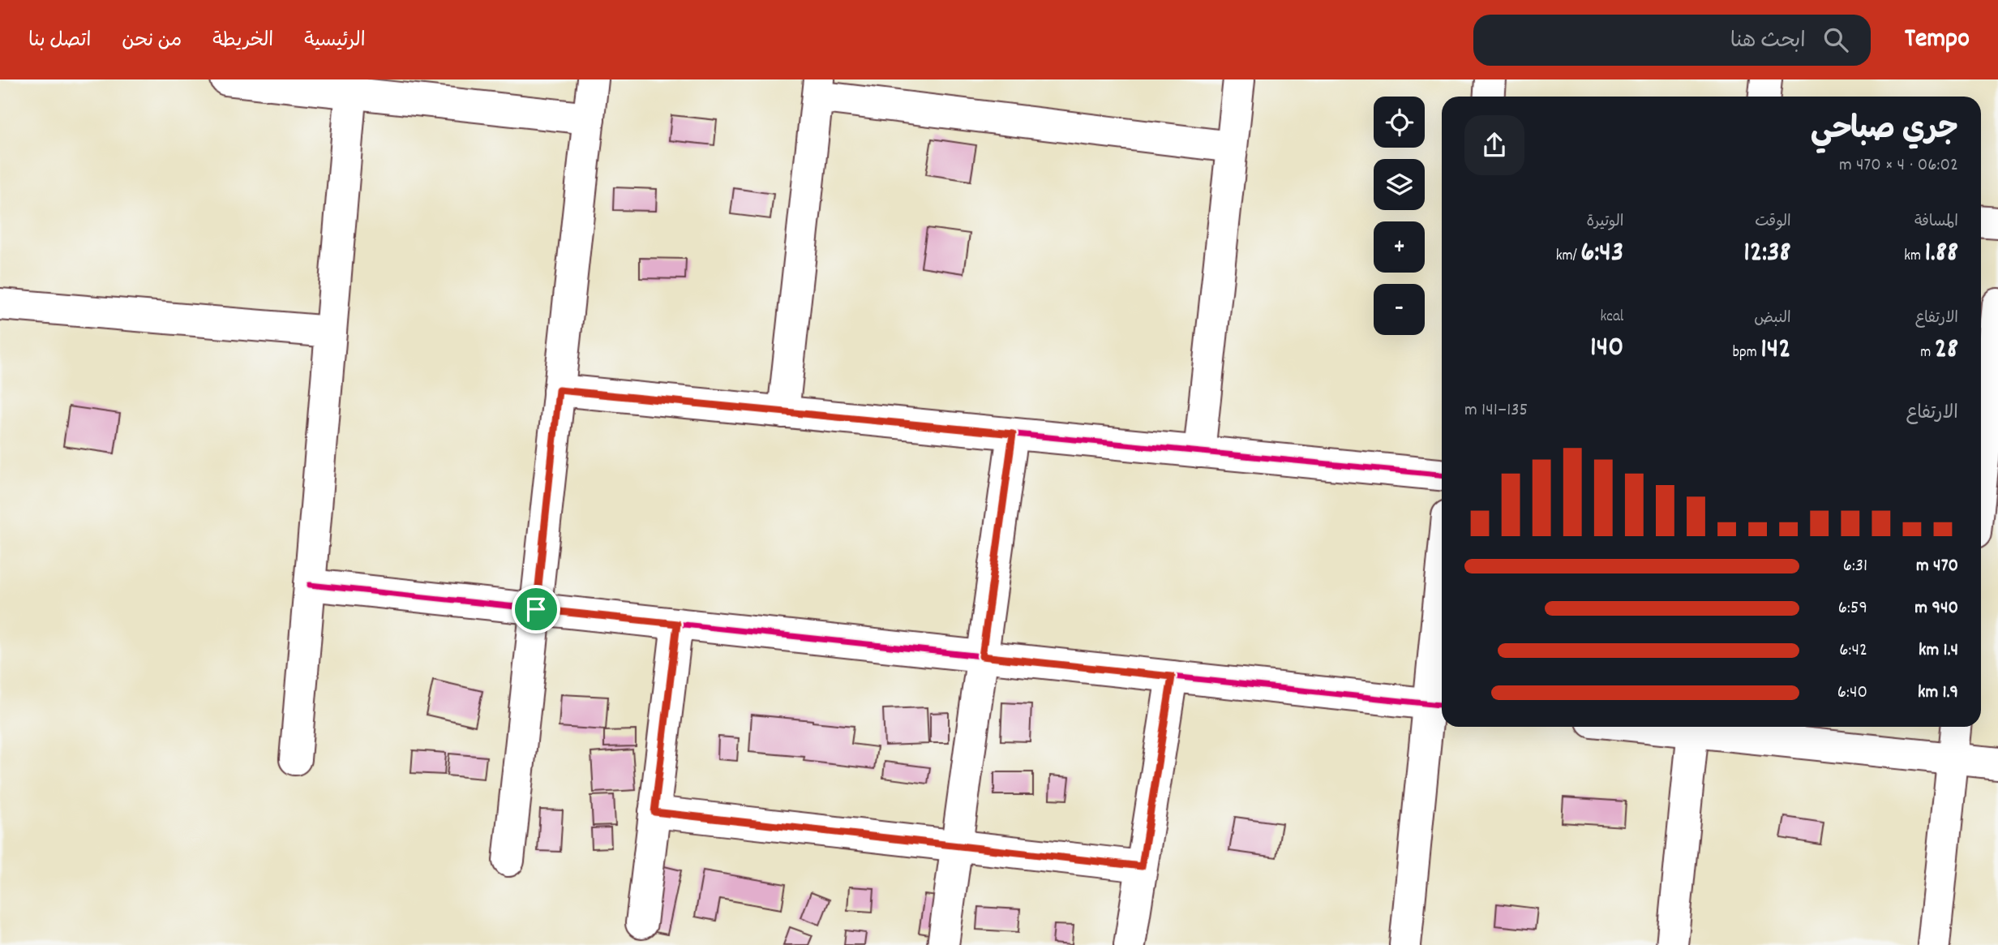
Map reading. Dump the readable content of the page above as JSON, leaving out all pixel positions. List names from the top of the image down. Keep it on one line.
{"page":{"header":"Tempo","search":"ابحث هنا","nav":["الرئيسية","الخريطة","من نحن","اتصل بنا"],"map_buttons":["+","−"],"heading":["جري صباحي","06:02 · 4 × 470 m"],"stats":[["المسافة","1.88 km"],["الوقت","12:38"],["الوتيرة","6:43 /km"],["الارتفاع","28 m"],["النبض","142 bpm"],["kcal","140"]],"chart":["الارتفاع","135–141 m"],"list":[{"name":"470 m","note":"6:31"},{"name":"940 m","note":"6:59"},{"name":"1.4 km","note":"6:42"},{"name":"1.9 km","note":"6:40"}]}}
